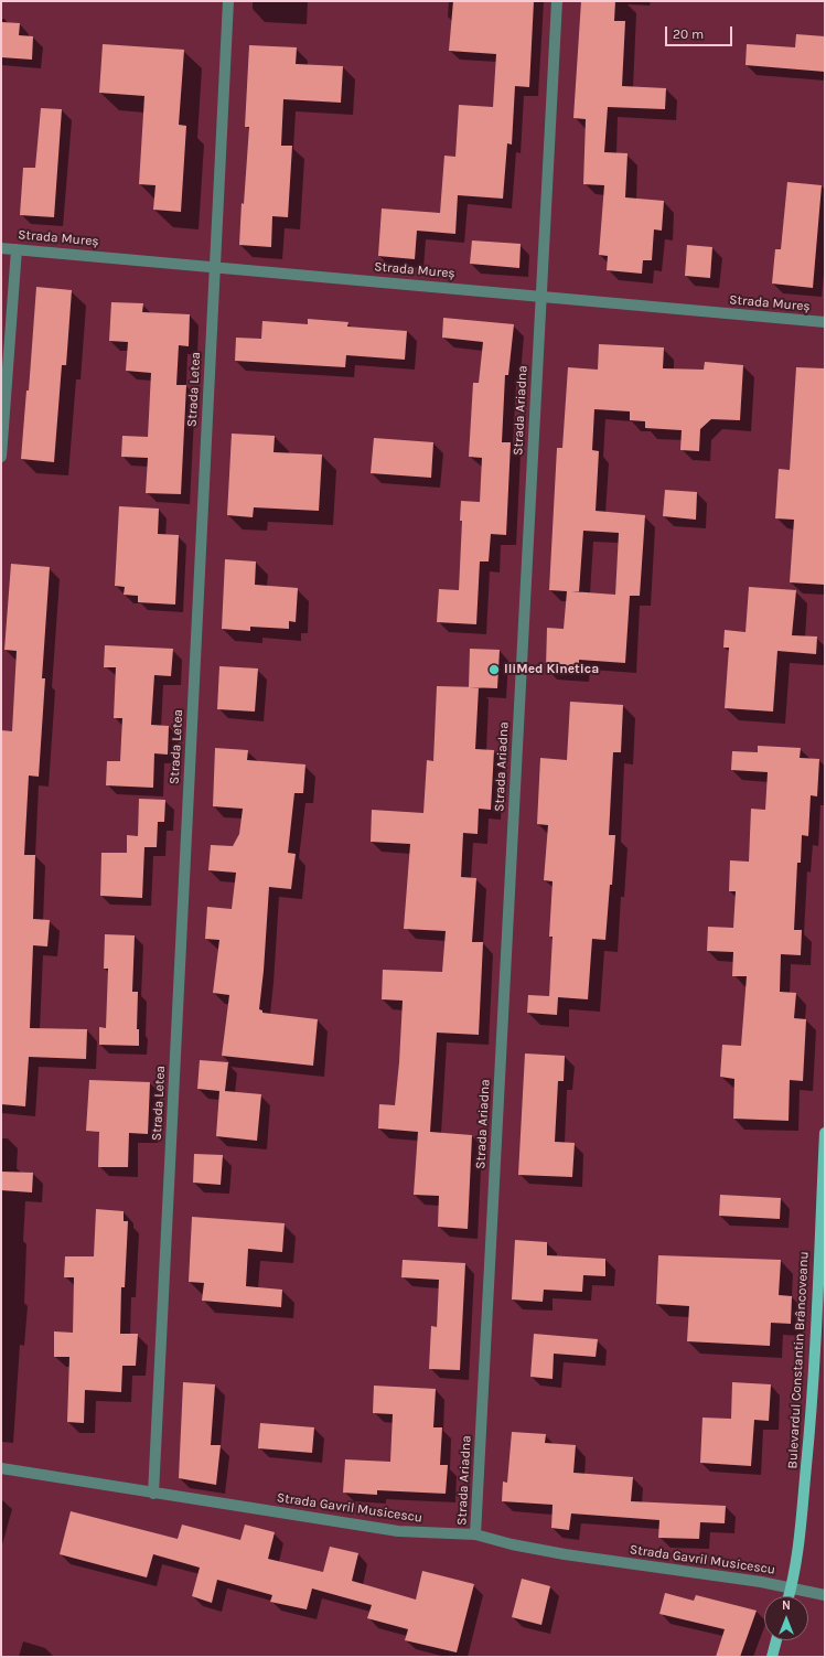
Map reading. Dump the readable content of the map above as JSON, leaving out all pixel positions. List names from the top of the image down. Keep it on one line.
{"streets":{"main road":["Bulevardul Constantin Brâncoveanu"],"street":["Strada Mureș","Strada Letea","Strada Ariadna","Strada Gavril Musicescu"]},"crossings":[["Strada Mureș","Strada Letea"],["Strada Mureș","Strada Ariadna"],["Strada Letea","Strada Gavril Musicescu"],["Strada Ariadna","Strada Gavril Musicescu"],["Bulevardul Constantin Brâncoveanu","Strada Gavril Musicescu"]],"places":["IliMed Kinetica"],"scale_bar":"20 m","north":"top"}
